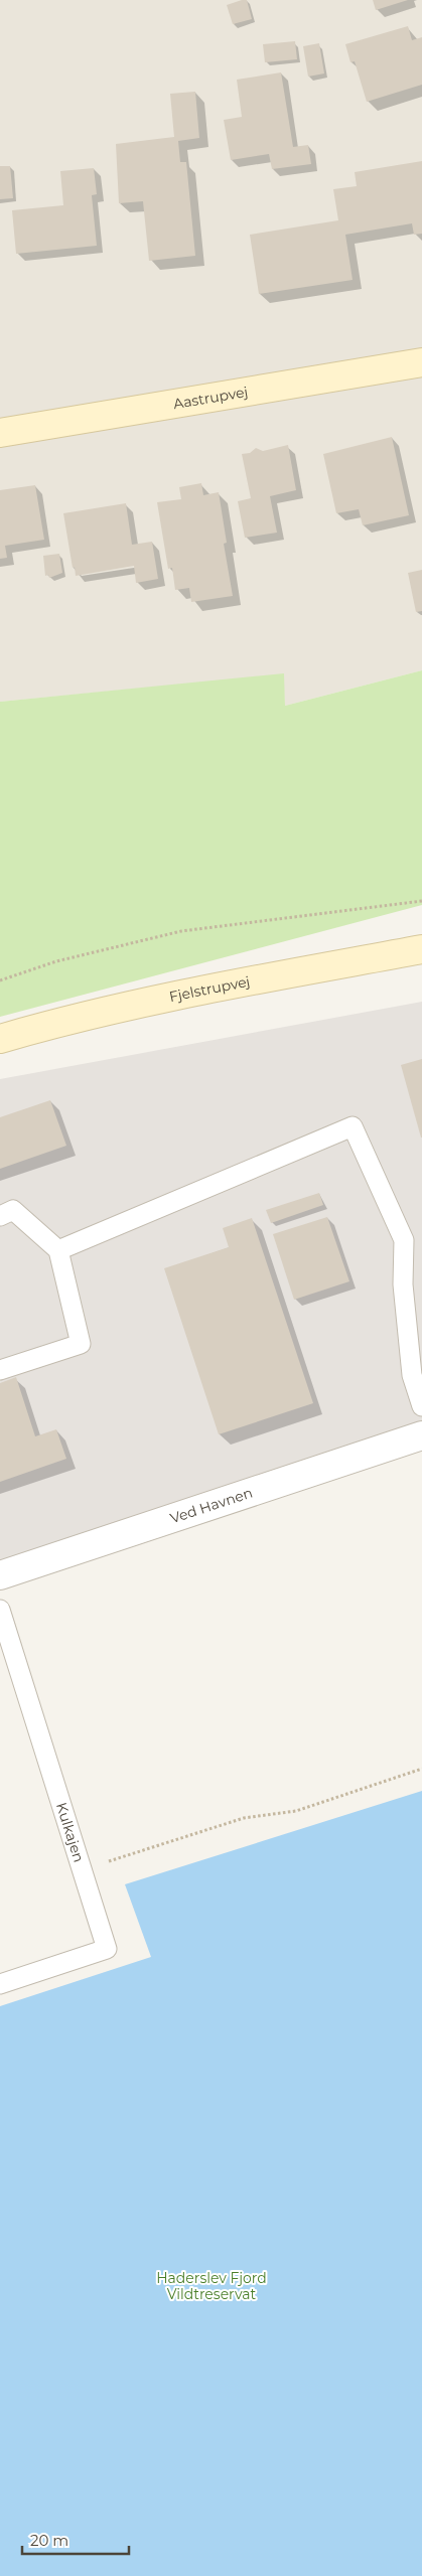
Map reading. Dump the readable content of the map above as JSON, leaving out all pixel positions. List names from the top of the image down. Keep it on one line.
{"streets":{"street":["Aastrupvej","Fjelstrupvej","Ved Havnen"],"lane":["Kulkajen"]},"parks":["Haderslev Fjord Vildtreservat"],"scale_bar":"20 m"}
